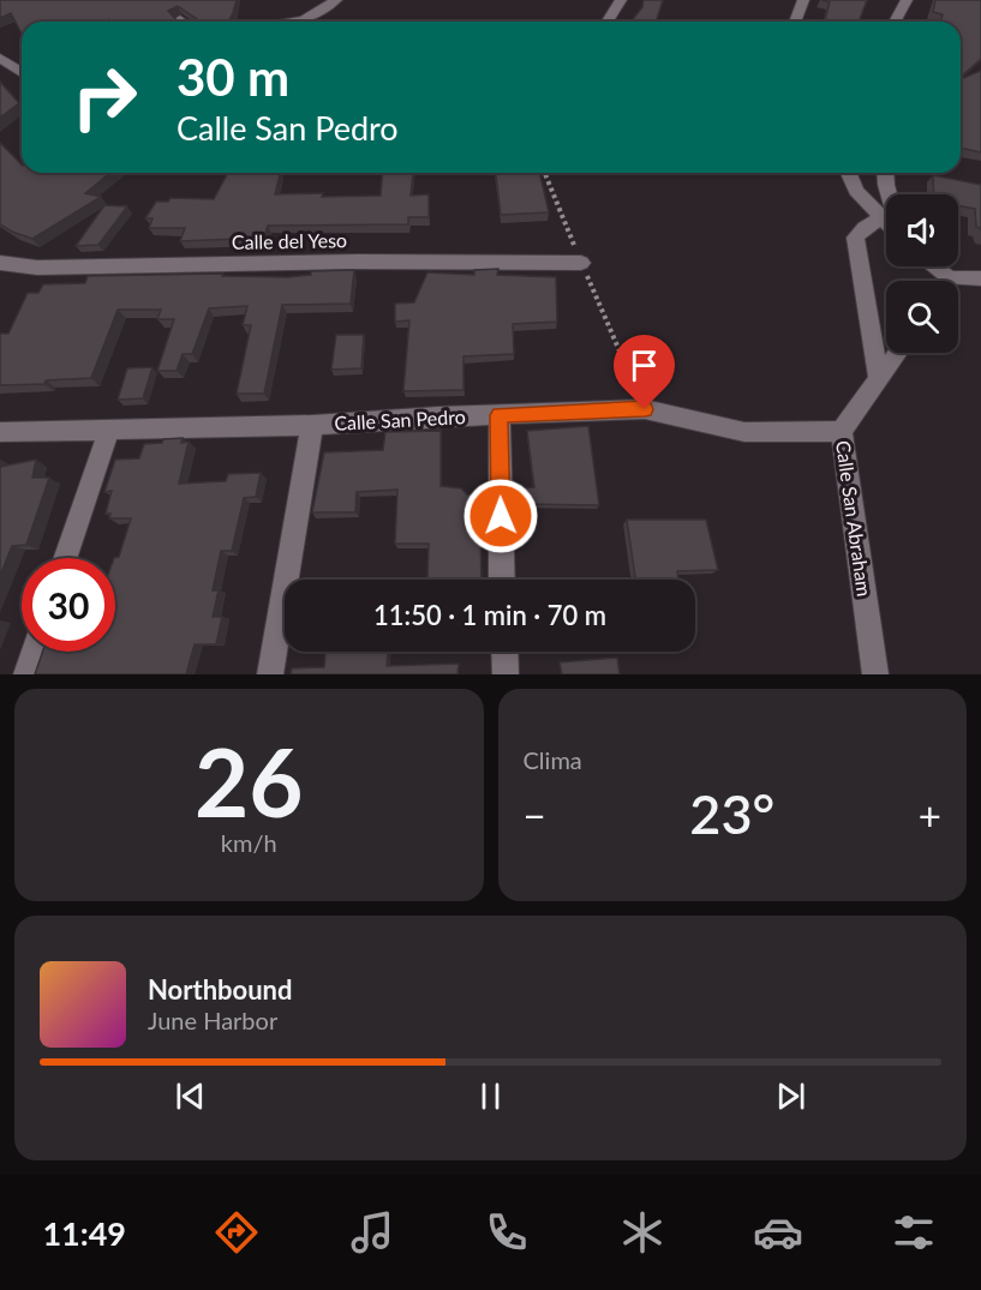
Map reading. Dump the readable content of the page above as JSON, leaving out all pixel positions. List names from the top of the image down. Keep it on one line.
{"streets":{"street":["Calle del Yeso","Calle San Pedro","Calle San Abraham"]},"crossings":[["Calle San Pedro","Calle San Abraham"]],"page":{"turn":["30 m","Calle San Pedro"],"limit":"30","trip":"11:50 · 1 min · 70 m","tile":[["26","km/h"],"Clima"],"heat":["−","23°","+"],"song":["Northbound","June Harbor"],"tabs":"11:49"}}
